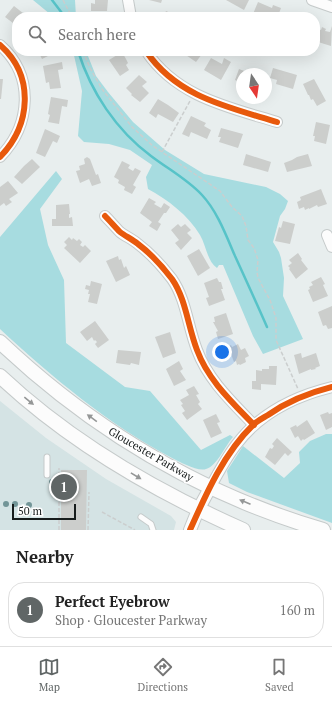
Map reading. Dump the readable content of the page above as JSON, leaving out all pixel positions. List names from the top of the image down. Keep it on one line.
{"streets":{"main road":["Gloucester Parkway"]},"scale_bar":"50 m","north":"bottom","page":{"search":"Search here","pins":"1","scale":"50 m","heading":"Nearby","list":[{"mark":"1","name":"Perfect Eyebrow","note":"Shop · Gloucester Parkway","value":"160 m"}],"nav":["Map","Directions","Saved"]}}
